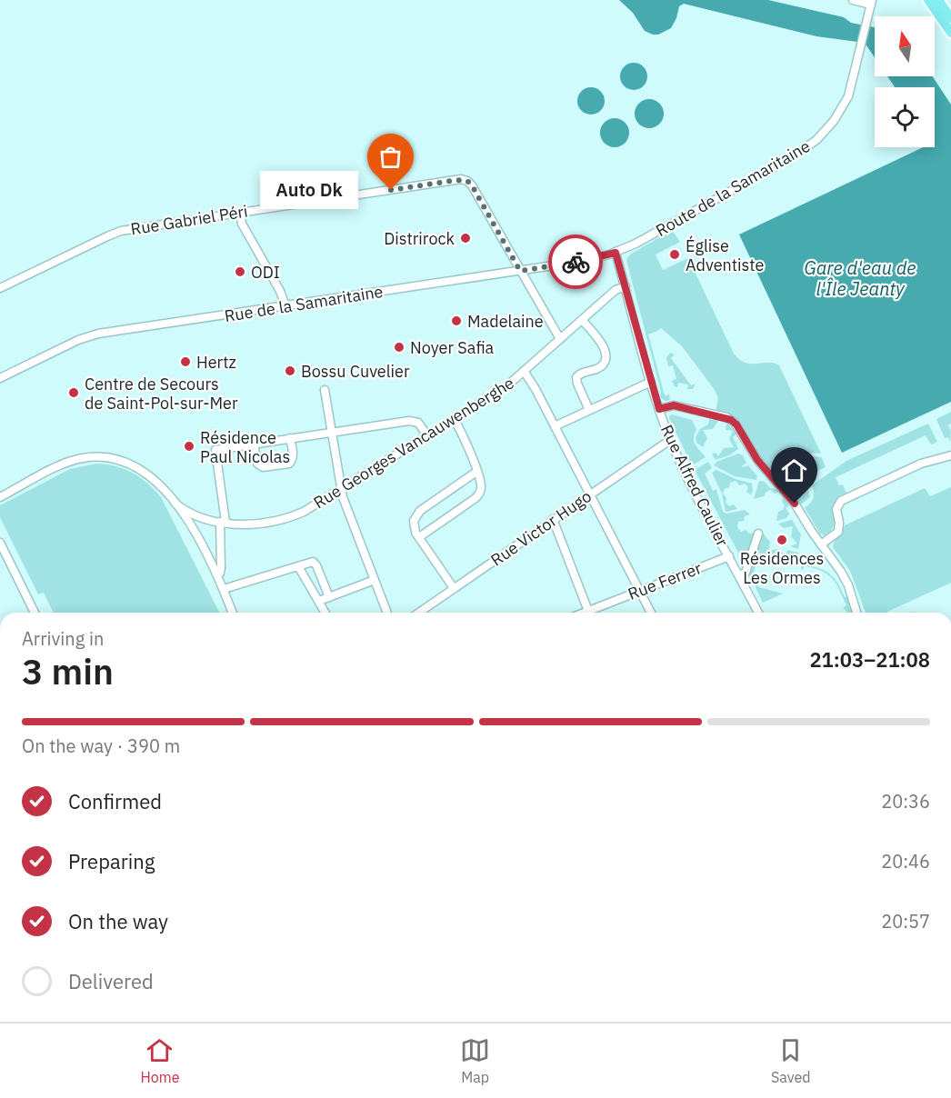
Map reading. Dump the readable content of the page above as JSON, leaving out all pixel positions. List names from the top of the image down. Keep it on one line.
{"streets":{"street":["Route de la Samaritaine","Rue Gabriel Péri","Rue de la Samaritaine","Rue Georges Vancauwenberghe","Rue Alfred Caulier","Rue Victor Hugo","Rue Ferrer"]},"crossings":[["Route de la Samaritaine","Rue de la Samaritaine"],["Route de la Samaritaine","Rue Alfred Caulier"],["Rue Gabriel Péri","Rue de la Samaritaine"],["Rue Gabriel Péri","Rue Georges Vancauwenberghe"],["Rue de la Samaritaine","Rue Alfred Caulier"],["Rue Georges Vancauwenberghe","Rue Alfred Caulier"],["Rue Alfred Caulier","Rue Victor Hugo"],["Rue Alfred Caulier","Rue Ferrer"]],"water":["Gare d'eau de l'Île Jeanty"],"places":["Auto Dk","Distrirock","Église Adventiste","ODI","Madelaine","Noyer Safia","Hertz","Bossu Cuvelier","Centre de Secours de Saint-Pol-sur-Mer","Résidence Paul Nicolas","Résidences Les Ormes"],"north":"top","page":{"bubble":"Auto Dk","heading":["3 min","Arriving in","21:03–21:08"],"bar":"On the way · 390 m","list":[["Confirmed","20:36"],["Preparing","20:46"],["On the way","20:57"],"Delivered"],"tabs":["Home","Map","Saved"]}}
